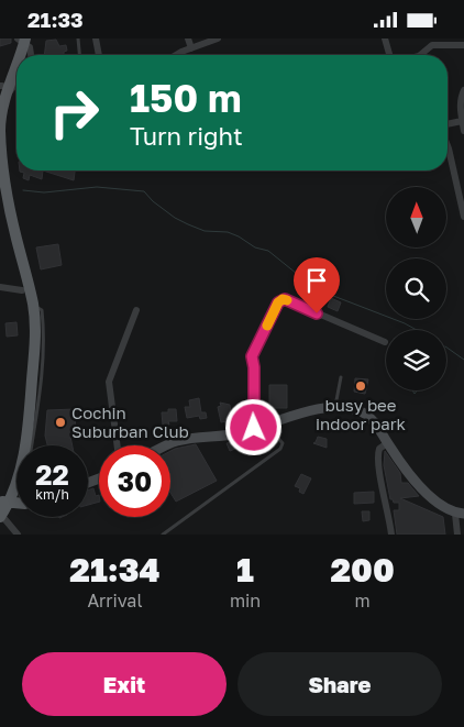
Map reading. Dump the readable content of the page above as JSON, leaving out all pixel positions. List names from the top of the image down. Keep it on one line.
{"places":["busy bee indoor park","Cochin Suburban Club"],"north":"top","page":{"status":"21:33","turn":["150 m","Turn right"],"speed":"22 km/h","limit":"30","eta":["21:34","Arrival","1","min","200","m"],"buttons":["Exit","Share"]}}
